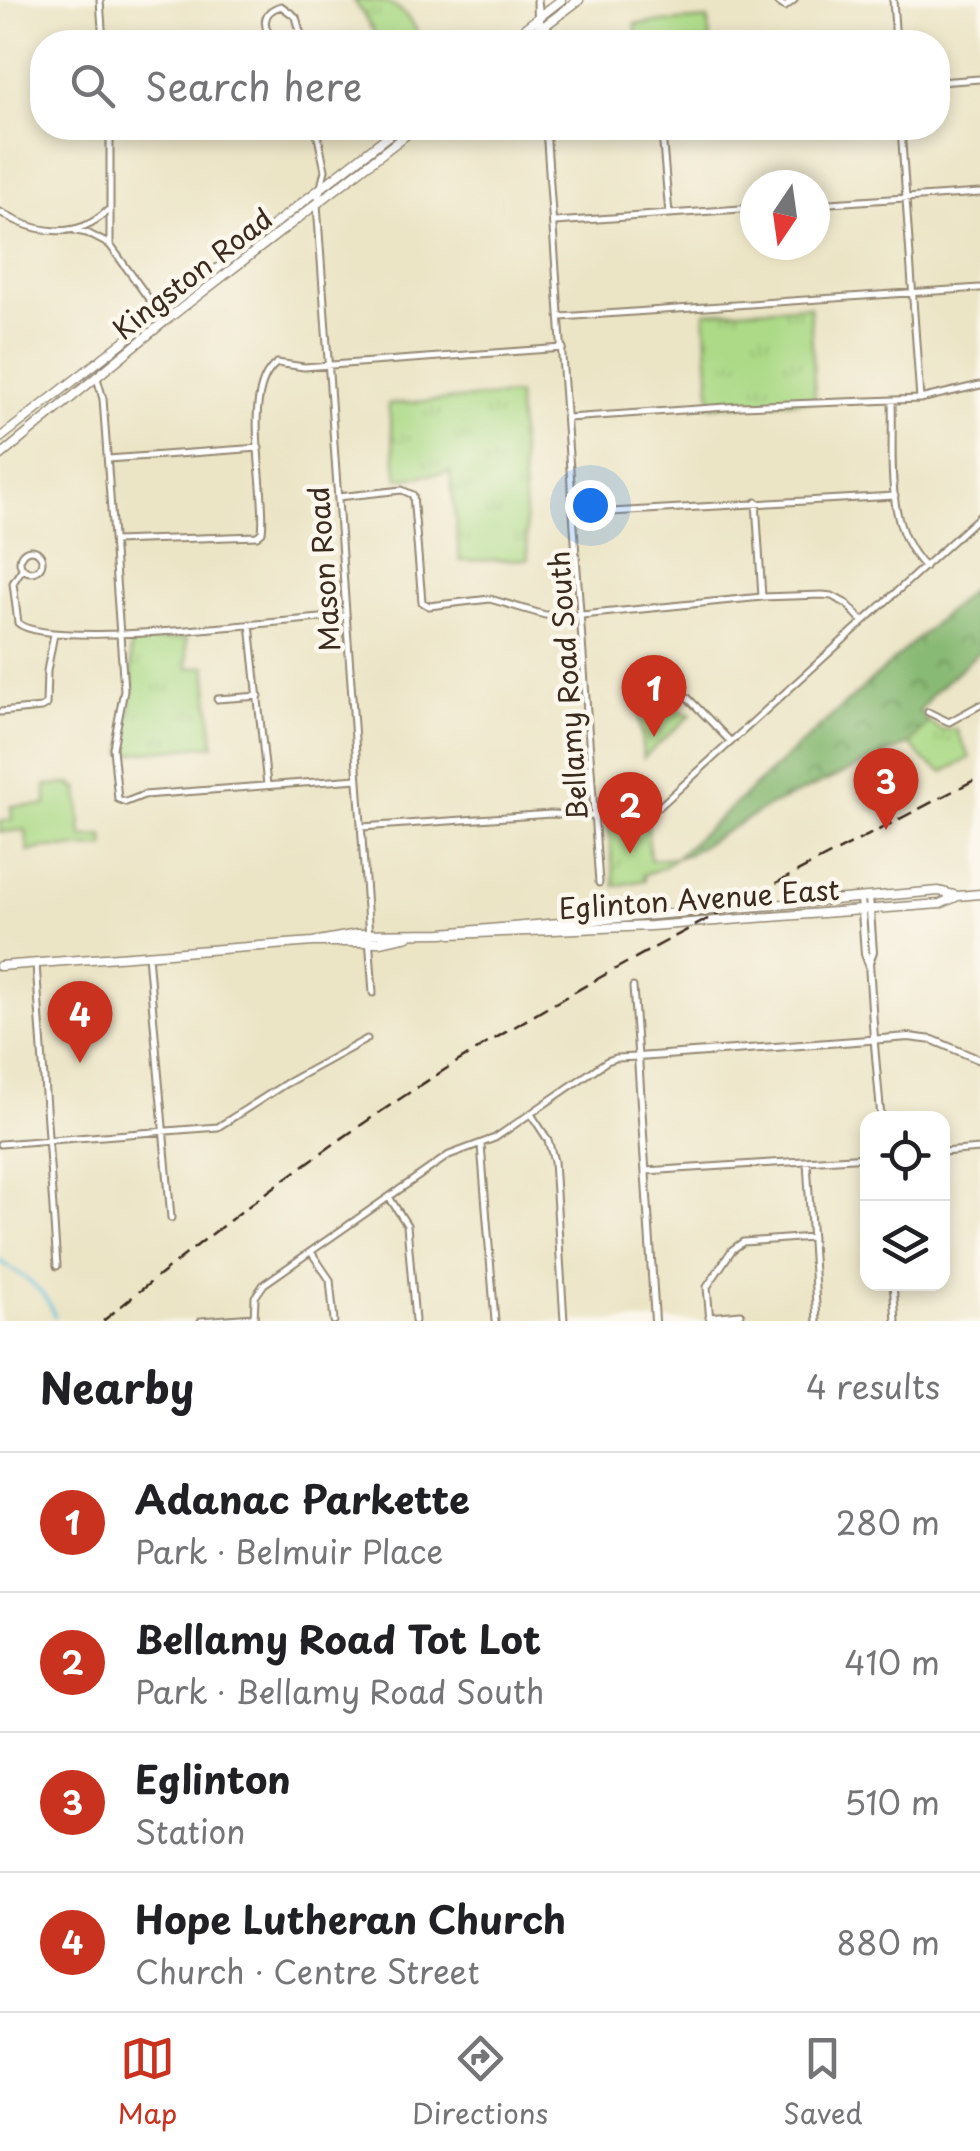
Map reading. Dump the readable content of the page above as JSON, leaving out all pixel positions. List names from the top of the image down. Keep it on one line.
{"streets":{"main road":["Kingston Road","Eglinton Avenue East"],"street":["Mason Road","Bellamy Road South"]},"crossings":[["Kingston Road","Mason Road"],["Mason Road","Eglinton Avenue East"]],"north":"bottom","page":{"search":"Search here","pins":["1","3","2","4"],"heading":["Nearby","4 results"],"list":[{"mark":"1","name":"Adanac Parkette","note":"Park · Belmuir Place","value":"280 m"},{"mark":"2","name":"Bellamy Road Tot Lot","note":"Park · Bellamy Road South","value":"410 m"},{"mark":"3","name":"Eglinton","note":"Station","value":"510 m"},{"mark":"4","name":"Hope Lutheran Church","note":"Church · Centre Street","value":"880 m"}],"nav":["Map","Directions","Saved"]}}
